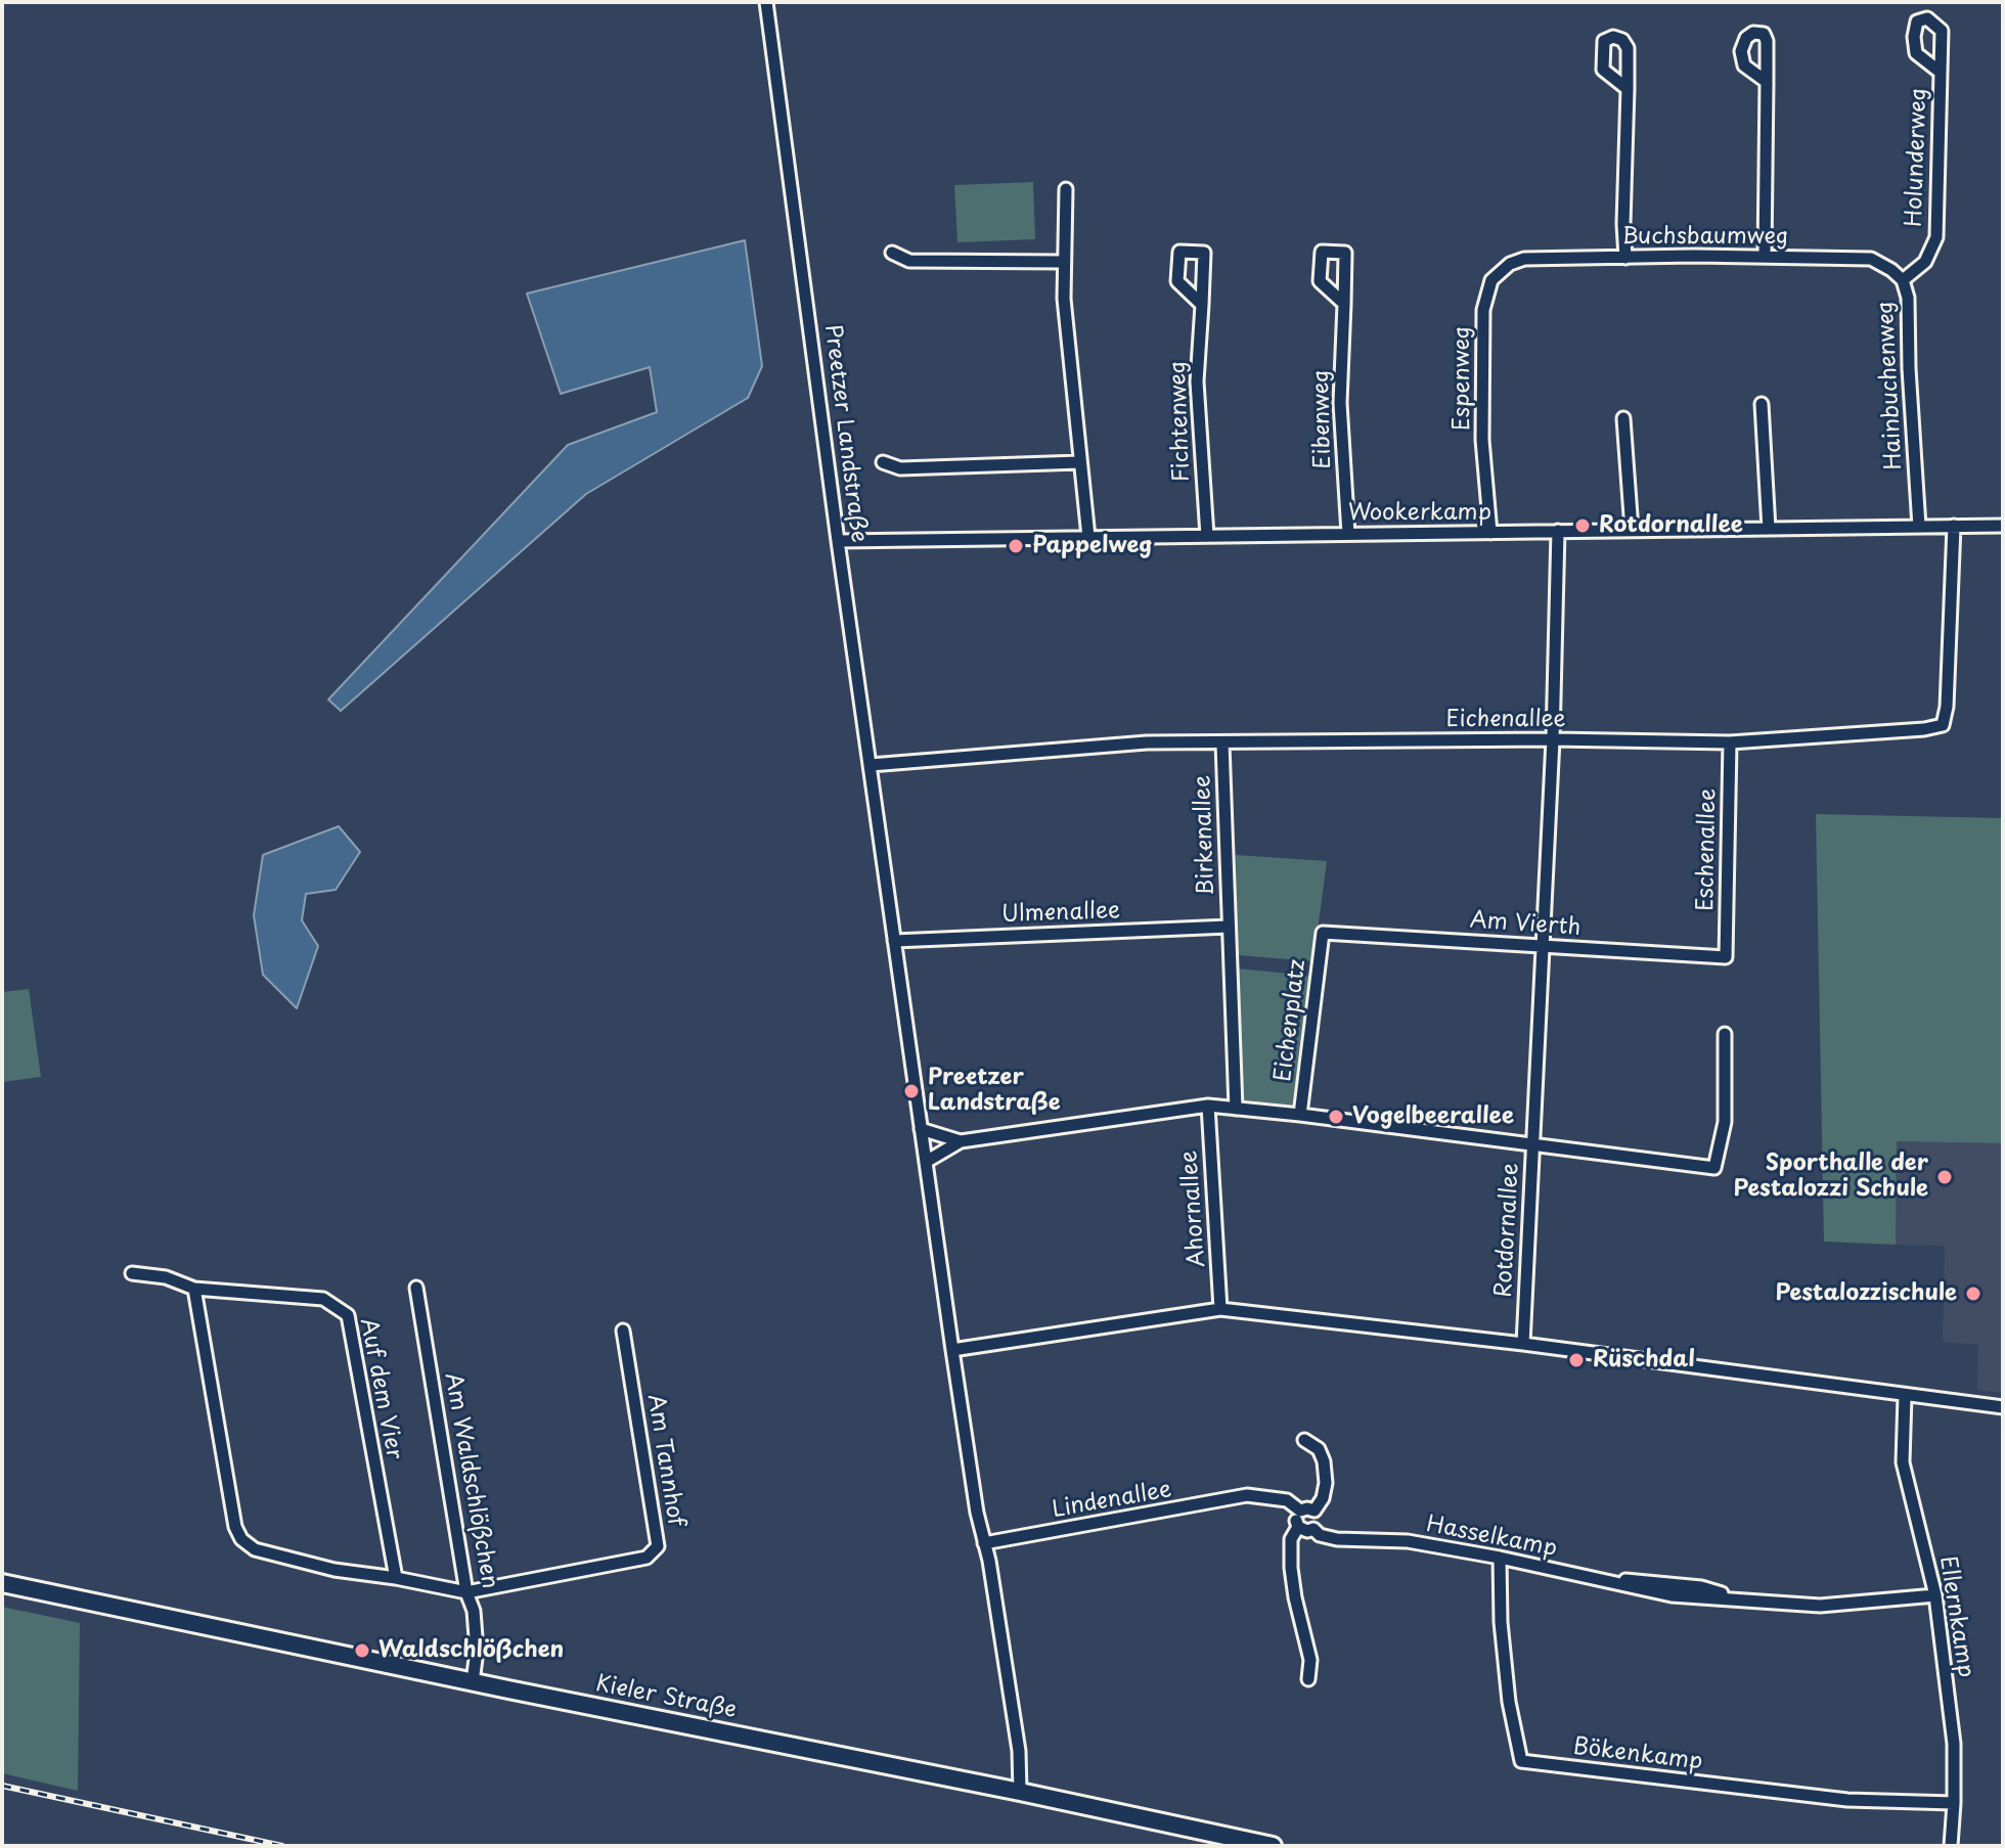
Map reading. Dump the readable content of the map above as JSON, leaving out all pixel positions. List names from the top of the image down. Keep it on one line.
{"streets":{"main road":["Kieler Straße"],"street":["Holunderweg","Buchsbaumweg","Espenweg","Hainbuchenweg","Eibenweg","Fichtenweg","Preetzer Landstraße","Wookerkamp","Eichenallee","Birkenallee","Eschenallee","Ulmenallee","Am Vierth","Eichenplatz","Ahornallee","Rotdornallee","Auf dem Vier","Am Tannhof","Am Waldschlößchen","Lindenallee","Hasselkamp","Ellernkamp","Bökenkamp"]},"crossings":[["Holunderweg","Hainbuchenweg"],["Buchsbaumweg","Espenweg"],["Buchsbaumweg","Hainbuchenweg"],["Espenweg","Wookerkamp"],["Hainbuchenweg","Wookerkamp"],["Eibenweg","Wookerkamp"],["Fichtenweg","Wookerkamp"],["Preetzer Landstraße","Wookerkamp"],["Preetzer Landstraße","Eichenallee"],["Preetzer Landstraße","Ulmenallee"],["Preetzer Landstraße","Lindenallee"],["Preetzer Landstraße","Kieler Straße"],["Wookerkamp","Eichenallee"],["Wookerkamp","Rotdornallee"],["Eichenallee","Birkenallee"],["Eichenallee","Eschenallee"],["Eichenallee","Rotdornallee"],["Birkenallee","Ulmenallee"],["Eschenallee","Am Vierth"],["Am Vierth","Eichenplatz"],["Am Vierth","Rotdornallee"],["Am Tannhof","Am Waldschlößchen"],["Am Waldschlößchen","Kieler Straße"],["Lindenallee","Hasselkamp"],["Hasselkamp","Ellernkamp"],["Hasselkamp","Bökenkamp"],["Ellernkamp","Bökenkamp"]],"places":["Rotdornallee","Pappelweg","Preetzer Landstraße","Vogelbeerallee","Sporthalle der Pestalozzi Schule","Pestalozzischule","Rüschdal","Waldschlößchen"]}
